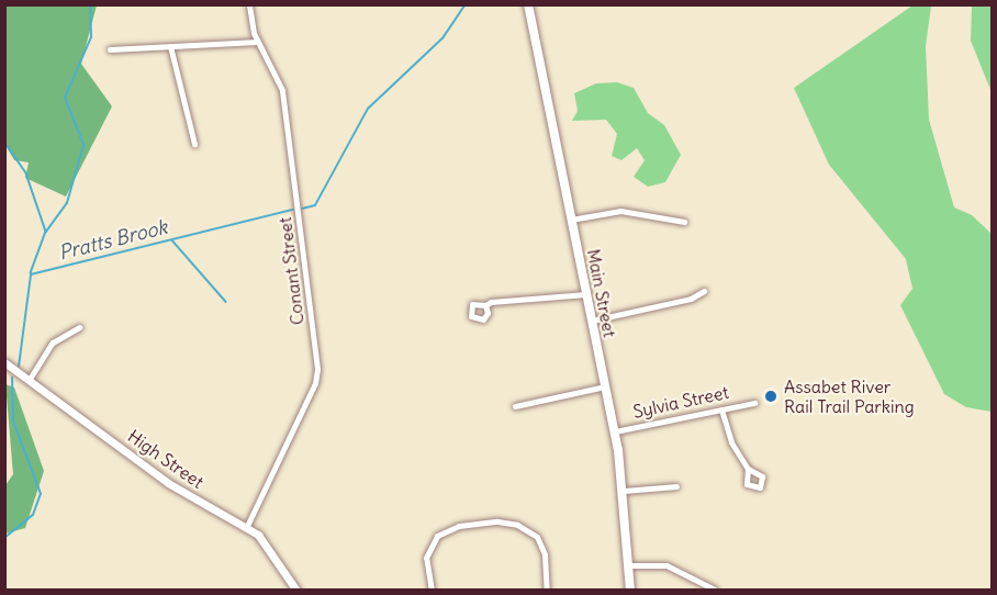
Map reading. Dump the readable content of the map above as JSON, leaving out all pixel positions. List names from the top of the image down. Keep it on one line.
{"streets":{"main road":["Main Street"],"street":["Conant Street","Sylvia Street","High Street"]},"crossings":[["Conant Street","High Street"],["Main Street","Sylvia Street"]],"water":["Pratts Brook"],"places":["Assabet River Rail Trail Parking"]}
